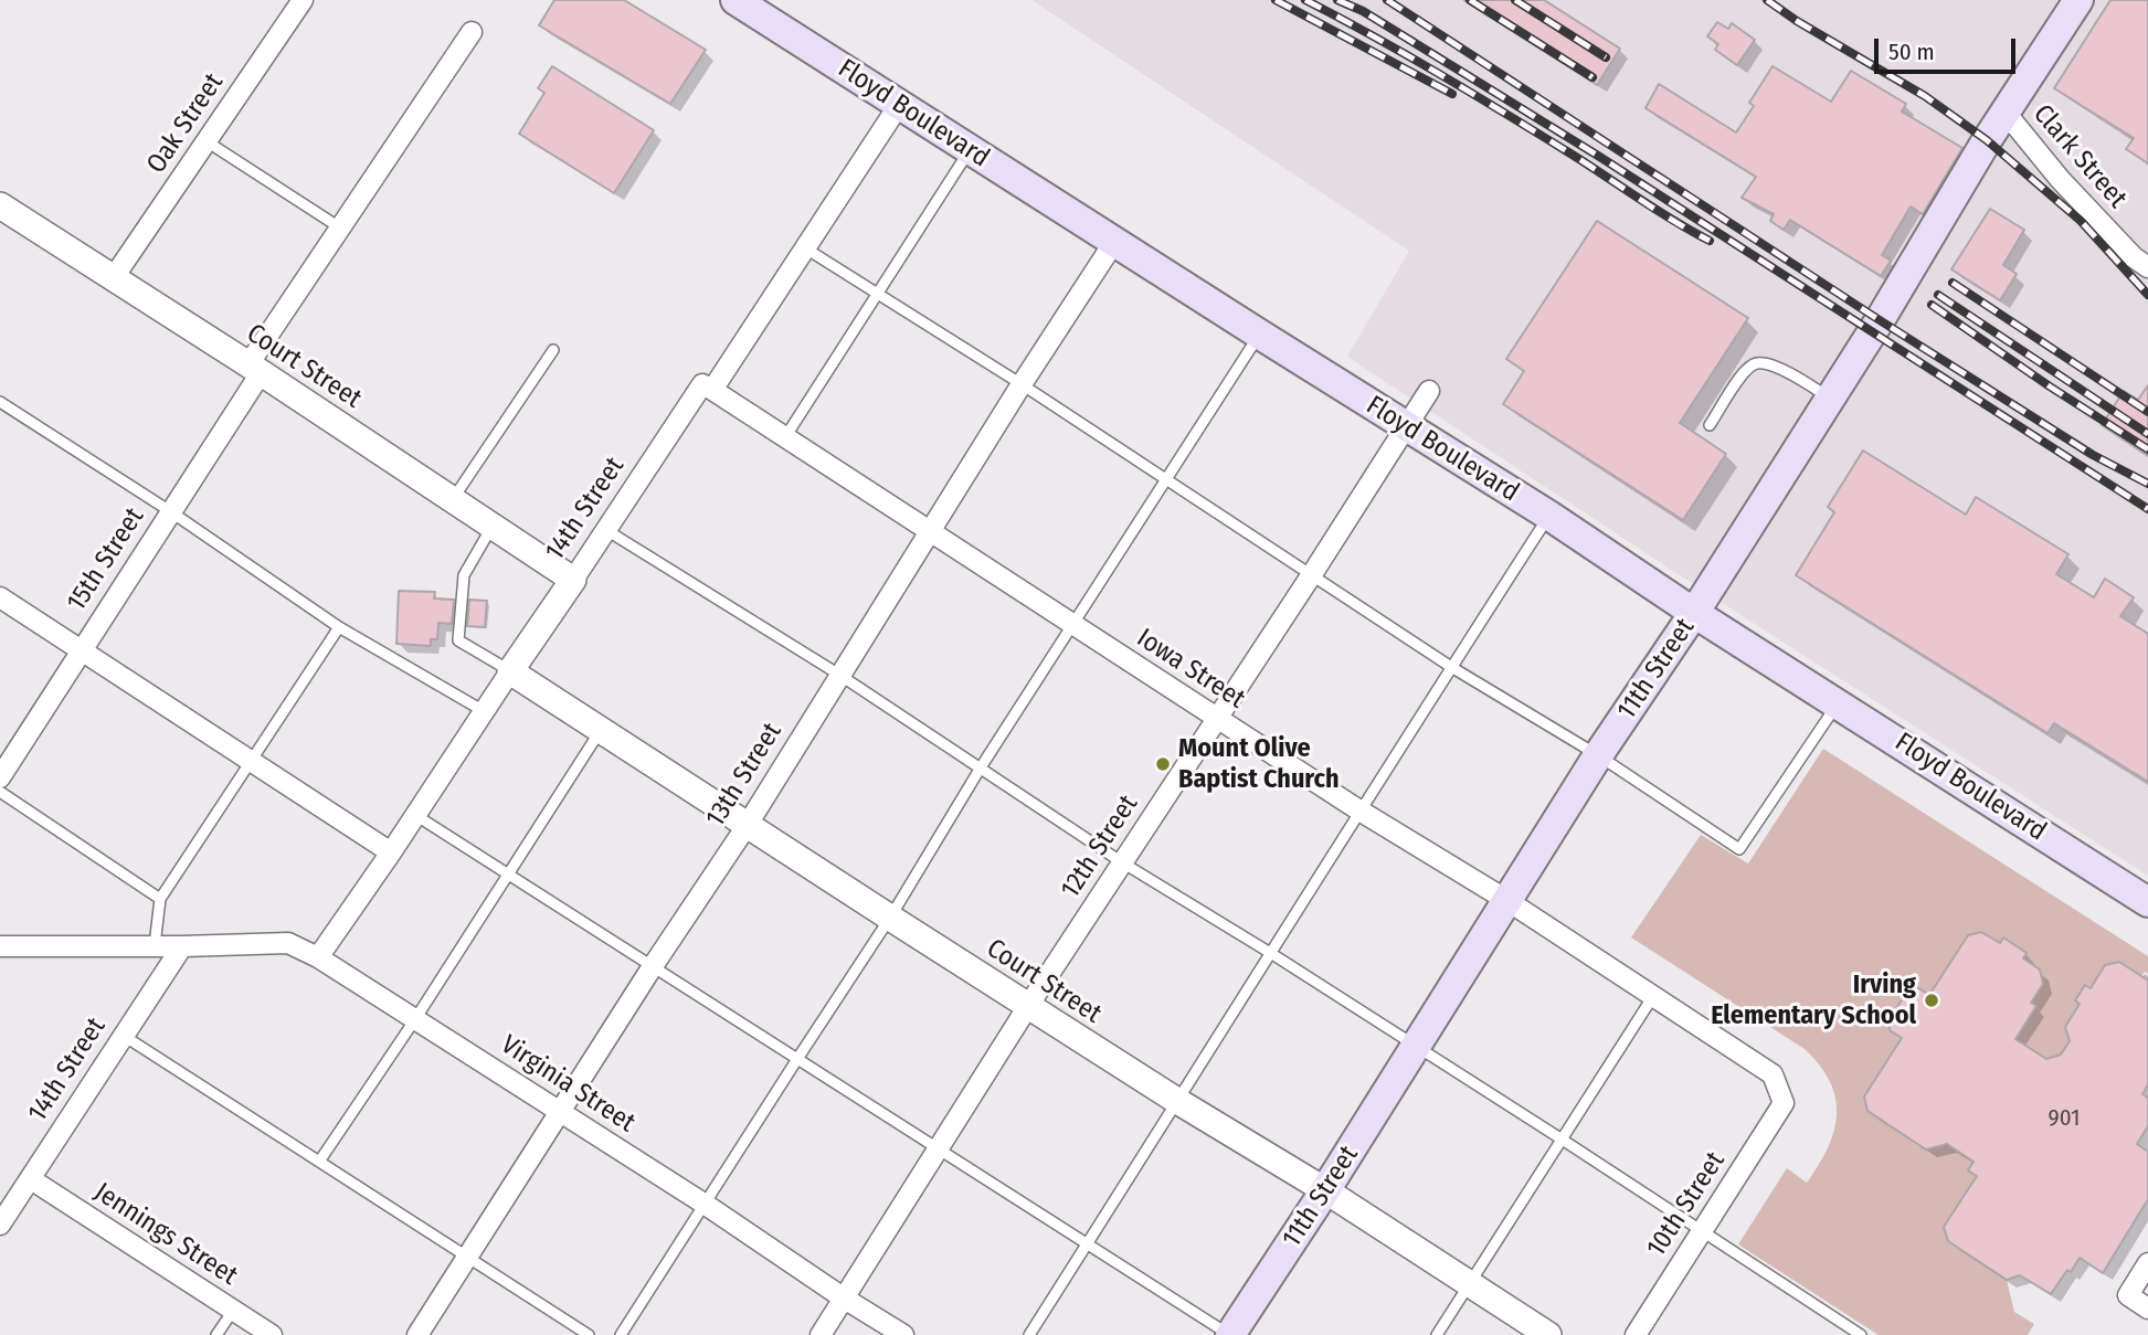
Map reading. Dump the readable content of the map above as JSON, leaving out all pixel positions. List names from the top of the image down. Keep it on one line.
{"streets":{"main road":["Floyd Boulevard","11th Street"],"street":["Oak Street","Clark Street","Court Street","14th Street","15th Street","Iowa Street","13th Street","12th Street","Virginia Street","10th Street","Jennings Street"]},"crossings":[["Floyd Boulevard","14th Street"],["Floyd Boulevard","11th Street"],["Floyd Boulevard","13th Street"],["Floyd Boulevard","12th Street"],["Oak Street","Court Street"],["Clark Street","11th Street"],["Court Street","14th Street"],["Court Street","15th Street"],["Court Street","11th Street"],["Court Street","13th Street"],["Court Street","12th Street"],["14th Street","Iowa Street"],["14th Street","Virginia Street"],["14th Street","Jennings Street"],["Iowa Street","11th Street"],["Iowa Street","13th Street"],["Iowa Street","12th Street"],["Iowa Street","10th Street"],["13th Street","Virginia Street"],["12th Street","Virginia Street"]],"places":["Mount Olive Baptist Church","Irving Elementary School"],"house_numbers":["901"],"scale_bar":"50 m"}
